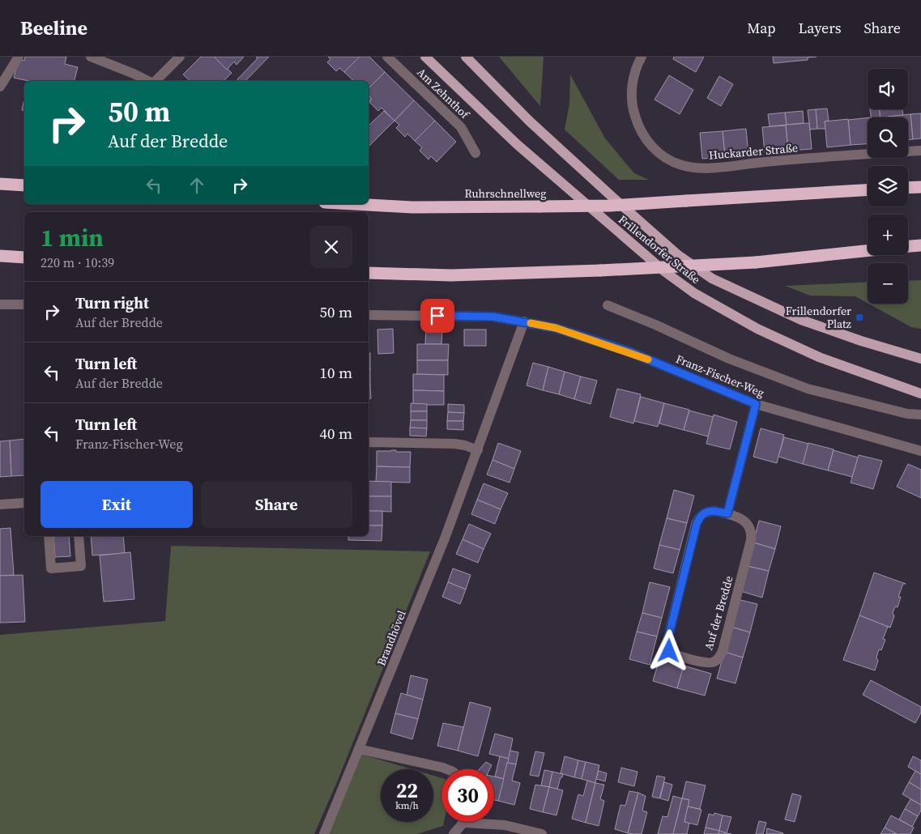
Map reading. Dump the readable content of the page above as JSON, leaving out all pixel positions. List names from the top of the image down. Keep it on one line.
{"streets":{"highway":["Ruhrschnellweg"],"main road":["Frillendorfer Straße"],"street":["Am Zehnthof","Huckarder Straße","Franz-Fischer-Weg","Auf der Bredde","Brandhövel"]},"crossings":[["Franz-Fischer-Weg","Brandhövel"]],"places":{"transit":["Frillendorfer Platz"]},"page":{"header":"Beeline","nav":["Map","Layers","Share"],"map_buttons":["+","−"],"turn":["50 m","Auf der Bredde"],"heading":["1 min","220 m · 10:39"],"list":[{"name":"Turn right","note":"Auf der Bredde","value":"50 m"},{"name":"Turn left","note":"Auf der Bredde","value":"10 m"},{"name":"Turn left","note":"Franz-Fischer-Weg","value":"40 m"}],"buttons":["Exit","Share"],"speed":"22 km/h","limit":"30"}}
